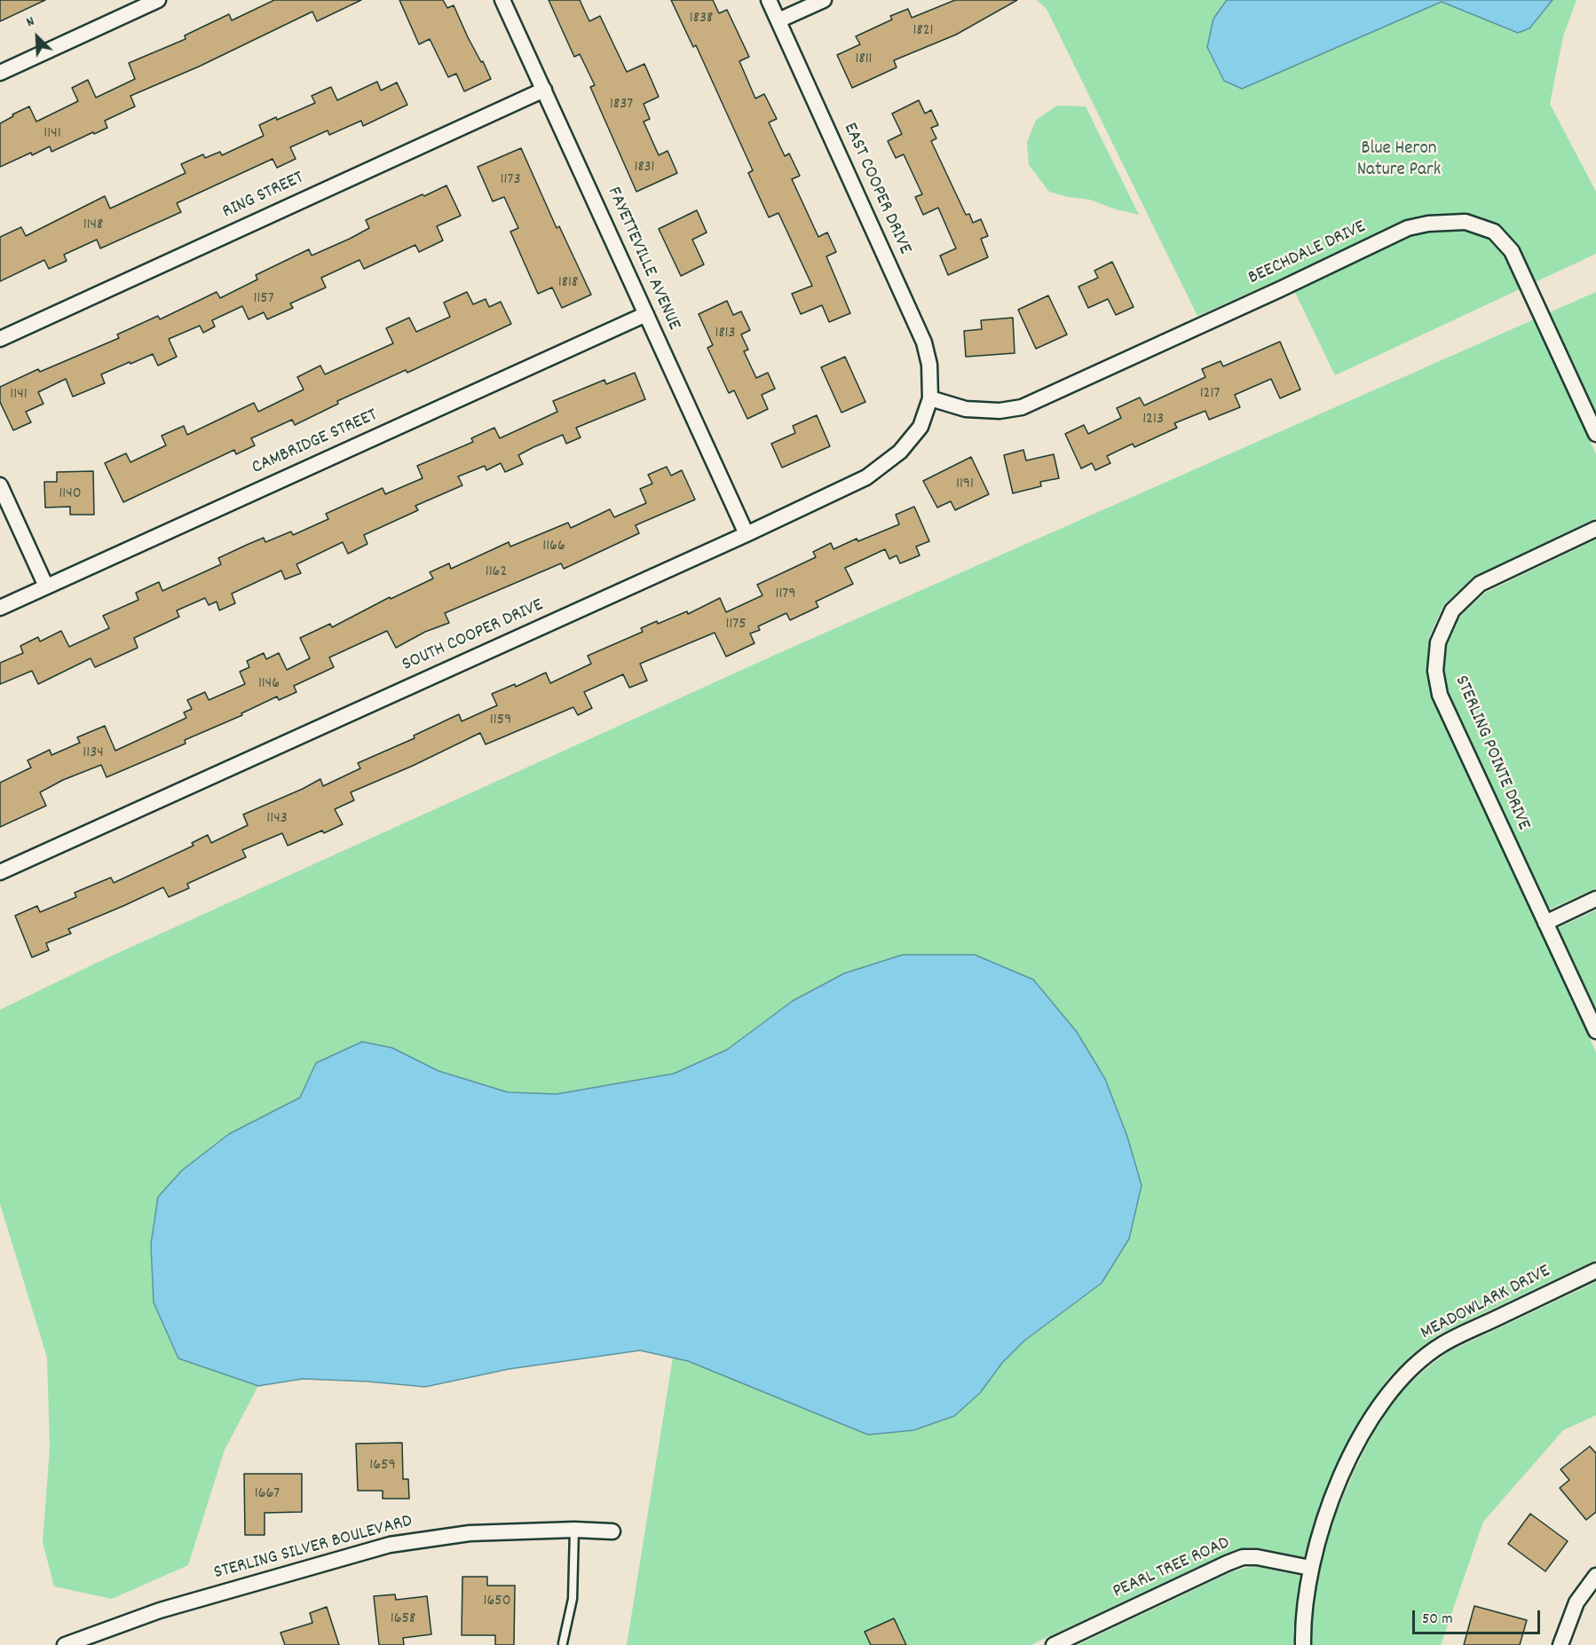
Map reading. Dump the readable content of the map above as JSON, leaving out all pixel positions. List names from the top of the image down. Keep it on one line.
{"streets":{"street":["EAST COOPER DRIVE","RING STREET","BEECHDALE DRIVE","FAYETTEVILLE AVENUE","CAMBRIDGE STREET","SOUTH COOPER DRIVE","STERLING POINTE DRIVE","MEADOWLARK DRIVE","STERLING SILVER BOULEVARD","PEARL TREE ROAD"]},"crossings":[["EAST COOPER DRIVE","BEECHDALE DRIVE"],["EAST COOPER DRIVE","SOUTH COOPER DRIVE"],["RING STREET","FAYETTEVILLE AVENUE"],["BEECHDALE DRIVE","SOUTH COOPER DRIVE"],["FAYETTEVILLE AVENUE","CAMBRIDGE STREET"],["FAYETTEVILLE AVENUE","SOUTH COOPER DRIVE"],["MEADOWLARK DRIVE","PEARL TREE ROAD"]],"parks":["Blue Heron Nature Park"],"house_numbers":["1838","1821","1811","1837","1141","1831","1173","1148","1818","1157","1813","1217","1141","1213","1191","1140","1166","1162","1179","1175","1146","1159","1134","1143","1659","1667","1650","1658"],"scale_bar":"50 m","north":"top left"}
